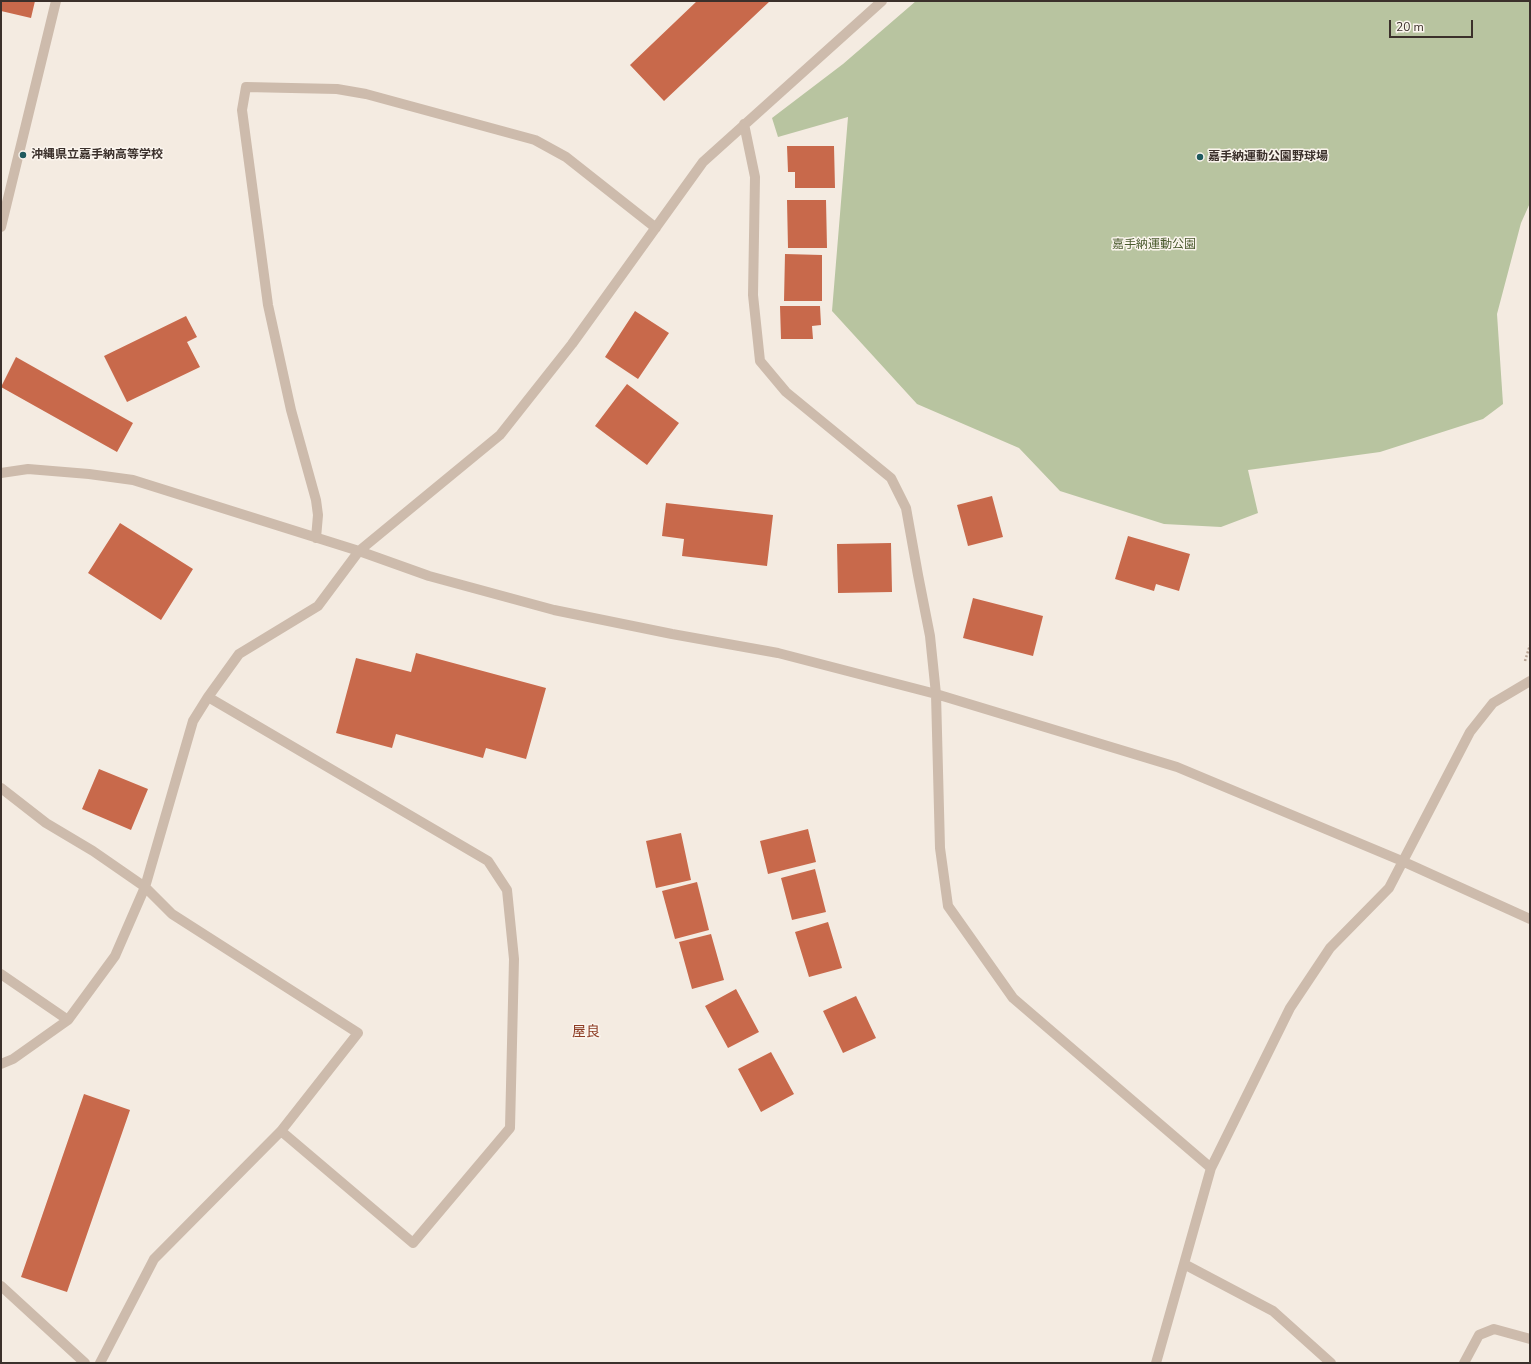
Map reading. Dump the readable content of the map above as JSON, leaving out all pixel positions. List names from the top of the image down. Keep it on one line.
{"districts":["屋良"],"parks":["嘉手納運動公園"],"places":["沖縄県立嘉手納高等学校","嘉手納運動公園野球場"],"scale_bar":"20 m"}
